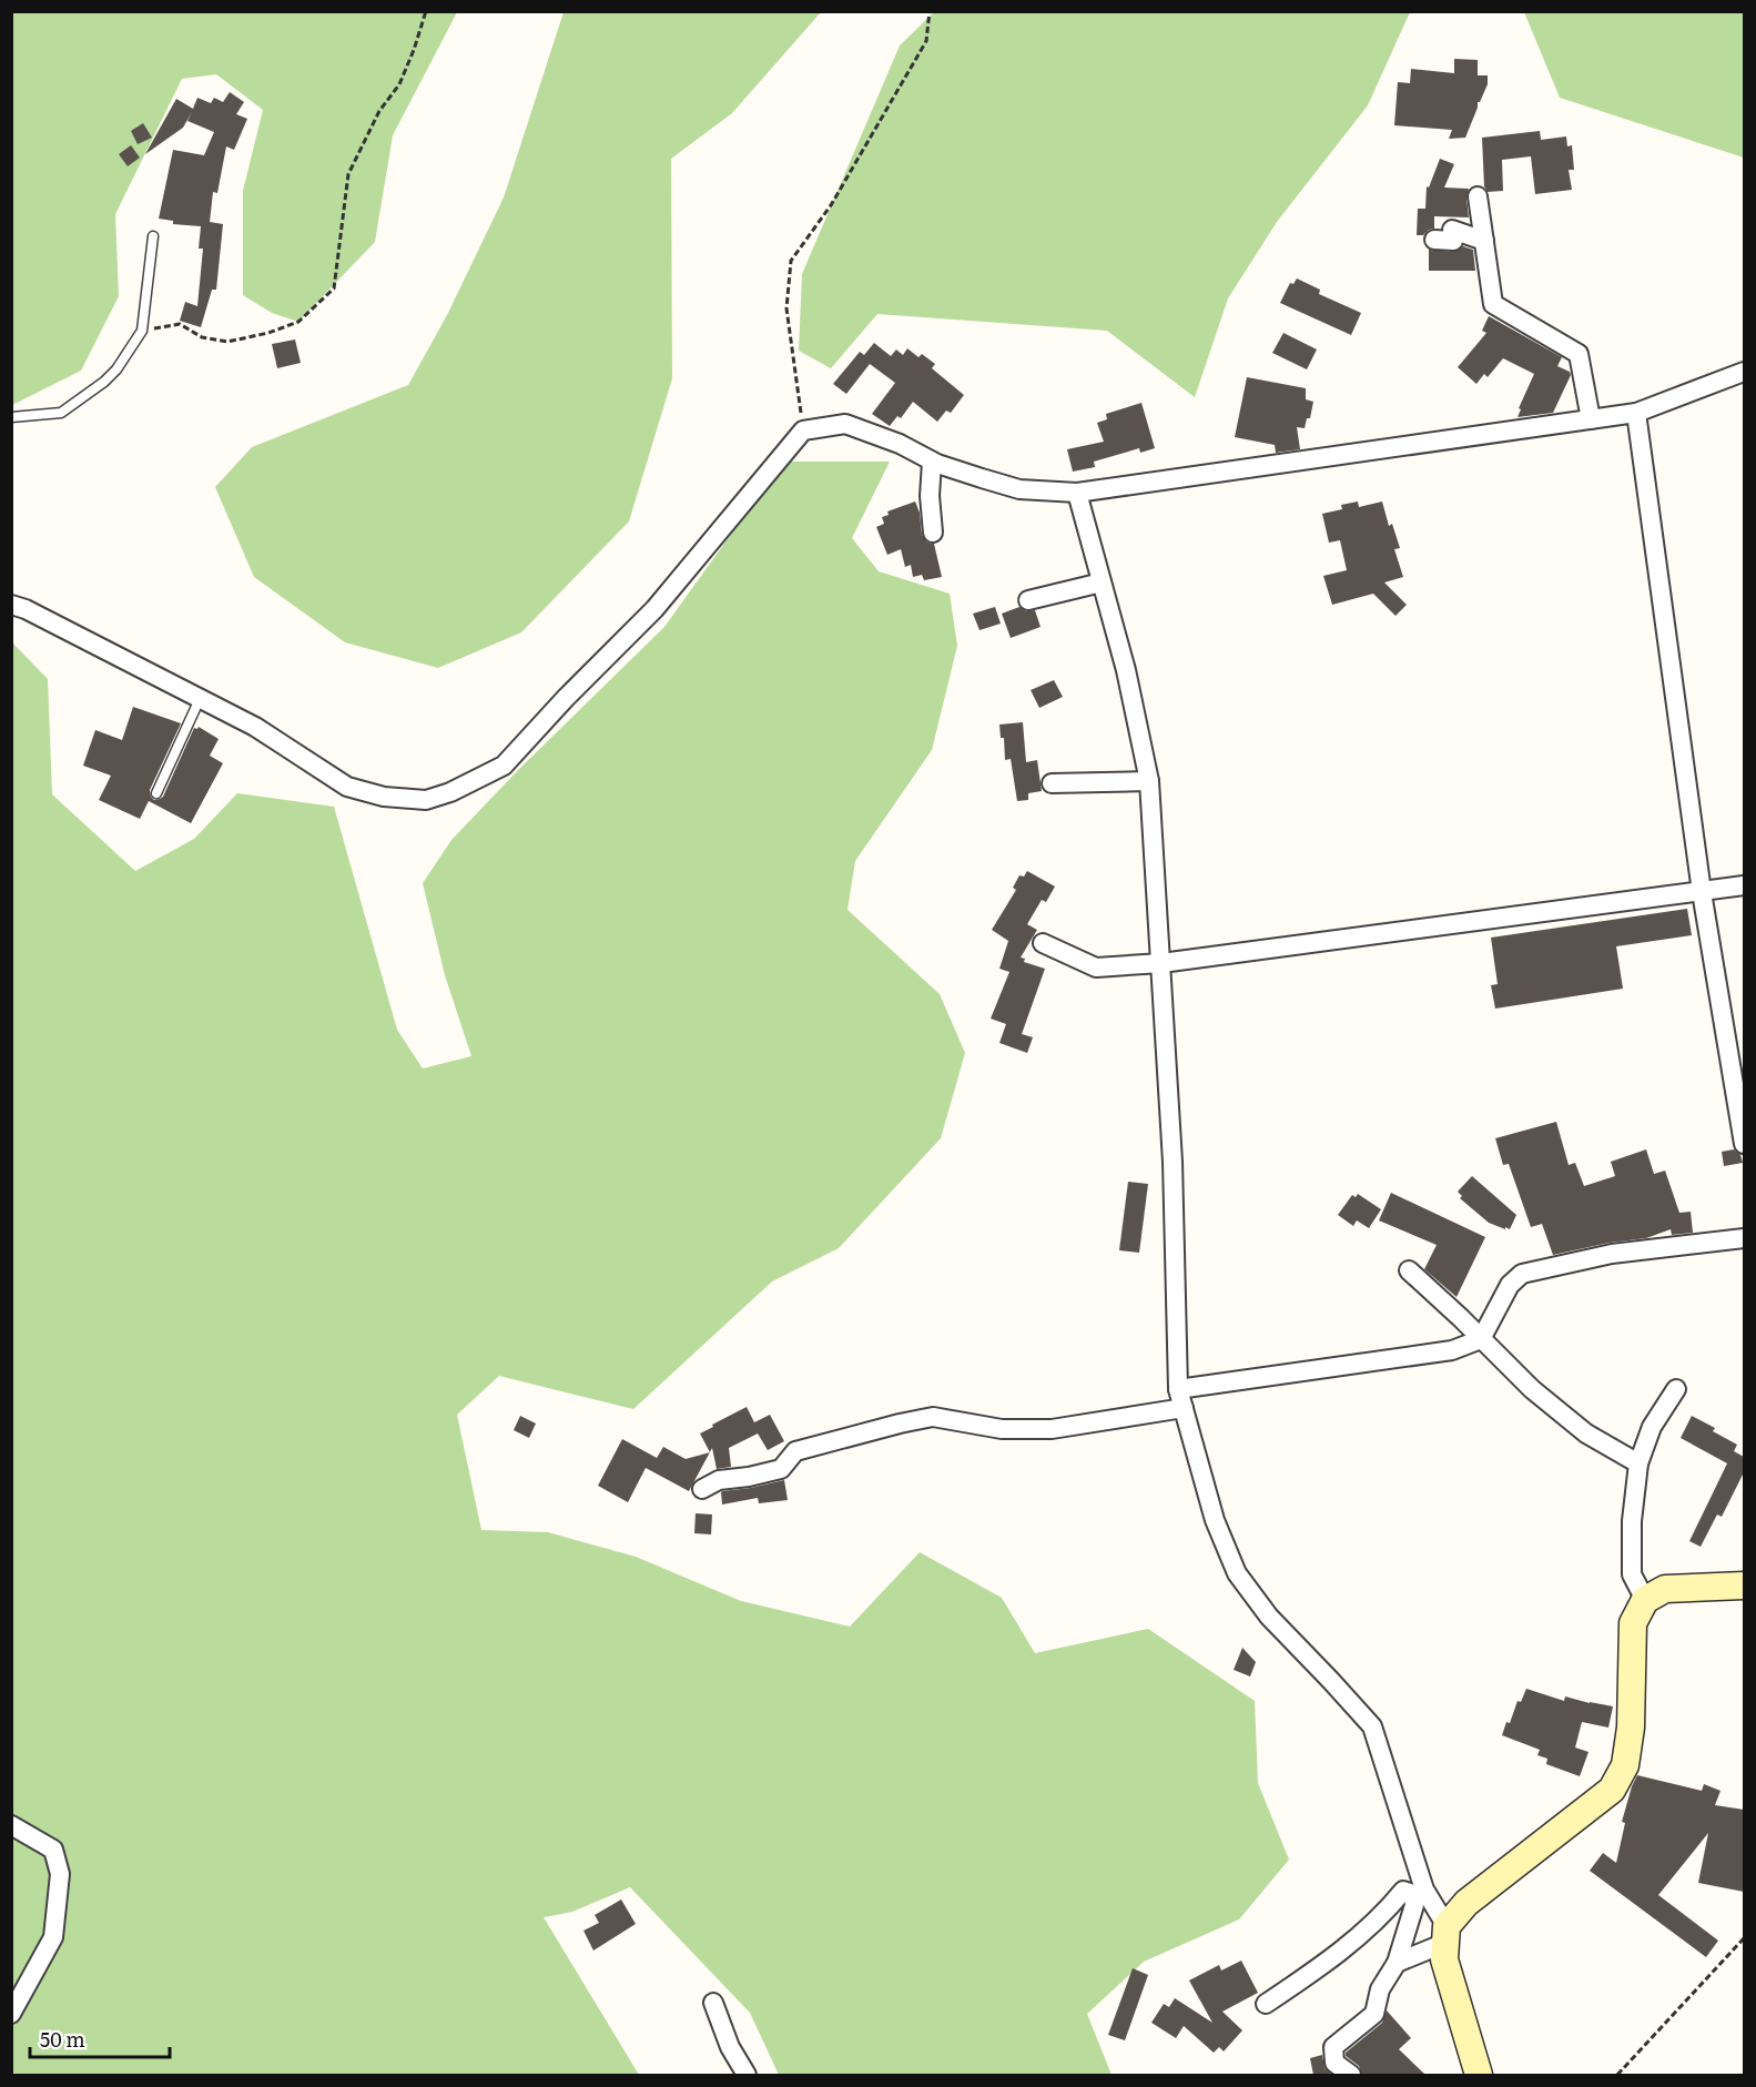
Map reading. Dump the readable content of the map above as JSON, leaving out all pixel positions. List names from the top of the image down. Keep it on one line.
{"scale_bar":"50 m"}
